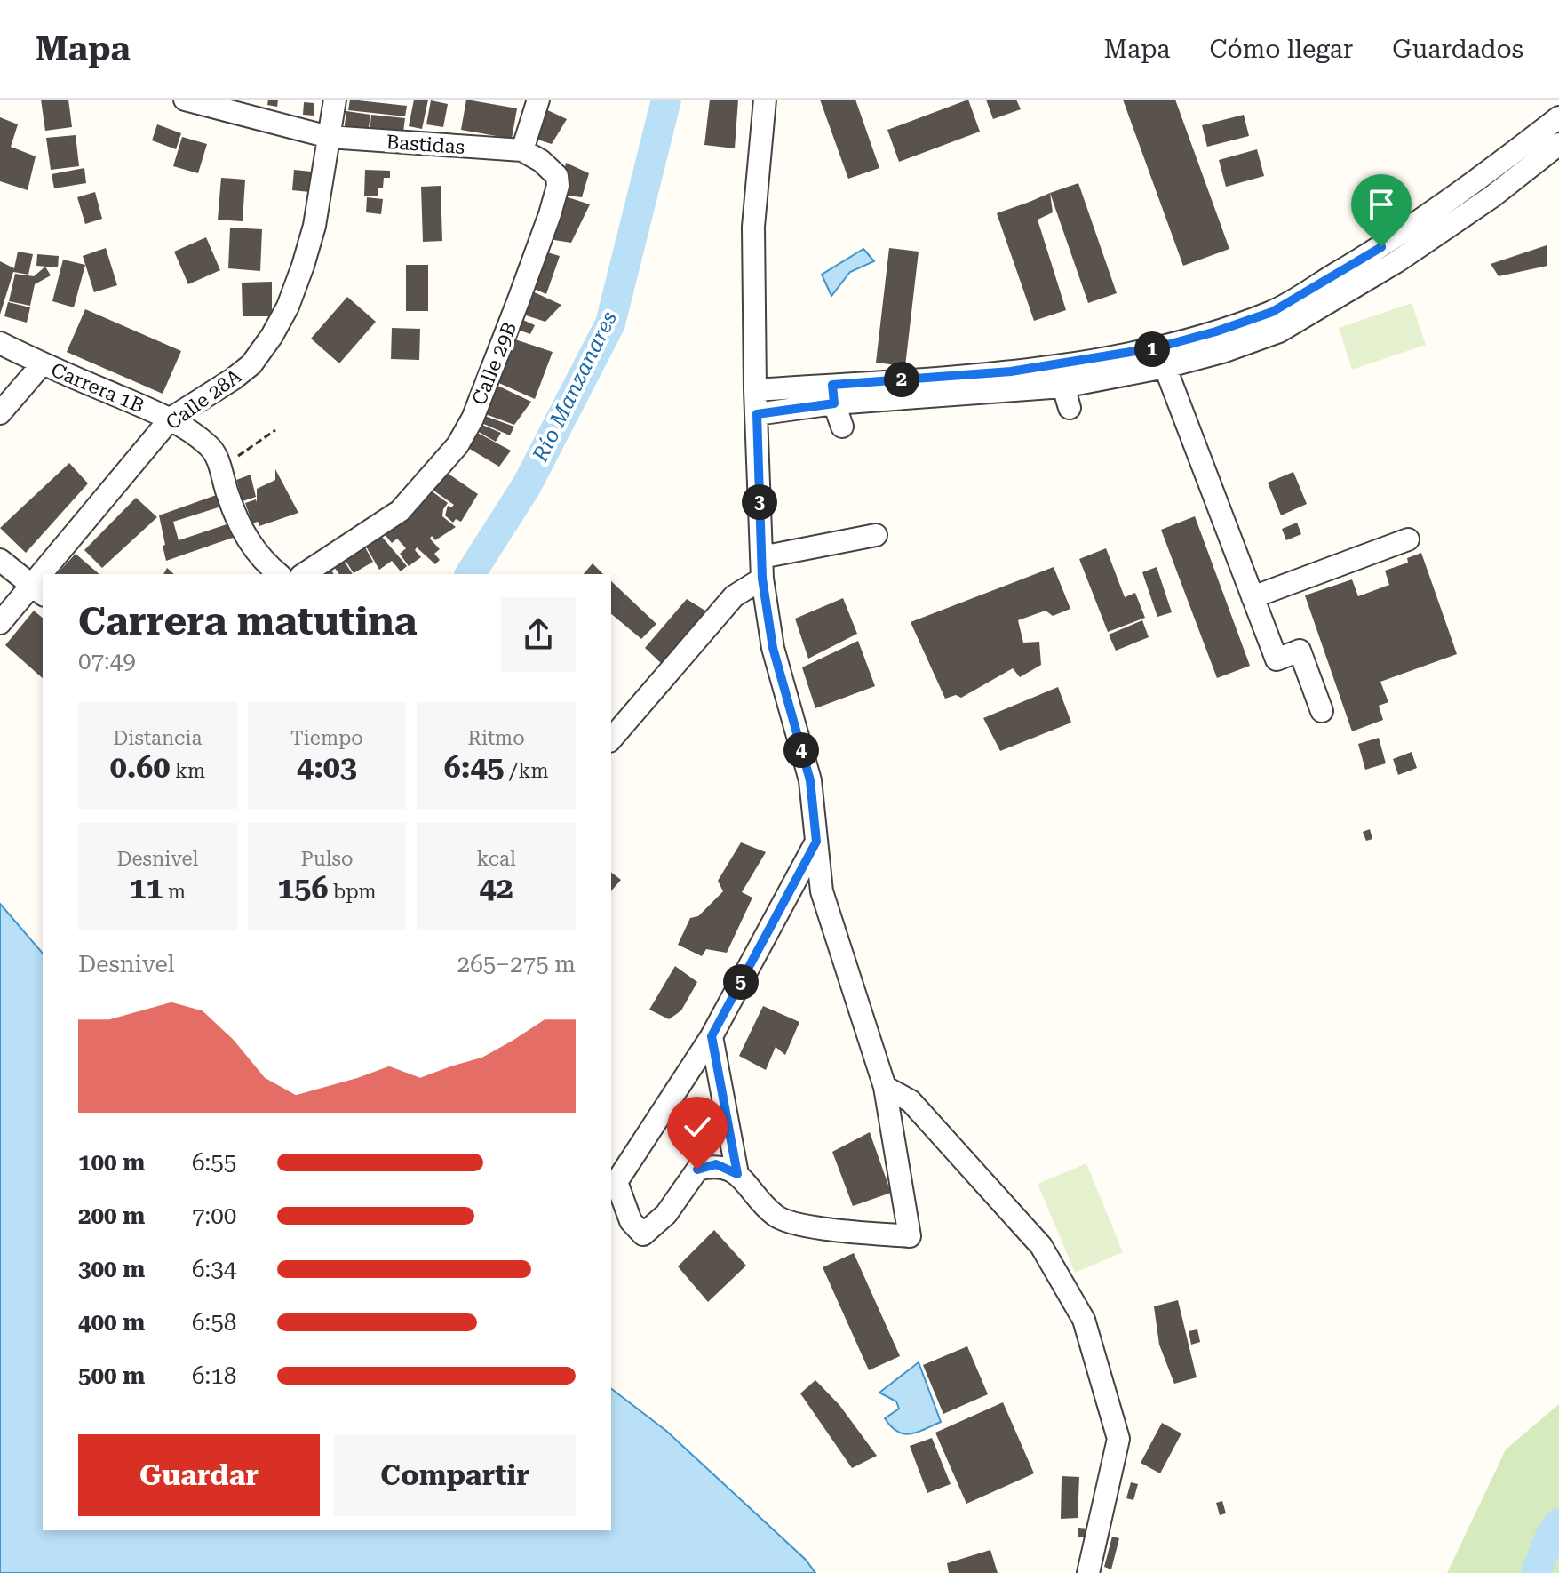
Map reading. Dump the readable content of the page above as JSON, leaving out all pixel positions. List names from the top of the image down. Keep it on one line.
{"streets":{"street":["Bastidas","Calle 29B","Carrera 1B","Calle 28A"]},"crossings":[["Bastidas","Calle 29B"],["Bastidas","Calle 28A"],["Carrera 1B","Calle 28A"]],"water":["Río Manzanares"],"page":{"header":"Mapa","nav":["Mapa","Cómo llegar","Guardados"],"pins":["1","2","3","4","5"],"heading":["Carrera matutina","07:49"],"stats":[["Distancia","0.60 km"],["Tiempo","4:03"],["Ritmo","6:45 /km"],["Desnivel","11 m"],["Pulso","156 bpm"],["kcal","42"]],"chart":["Desnivel","265–275 m"],"list":[{"name":"100 m","note":"6:55"},{"name":"200 m","note":"7:00"},{"name":"300 m","note":"6:34"},{"name":"400 m","note":"6:58"},{"name":"500 m","note":"6:18"}],"buttons":["Guardar","Compartir"]}}
